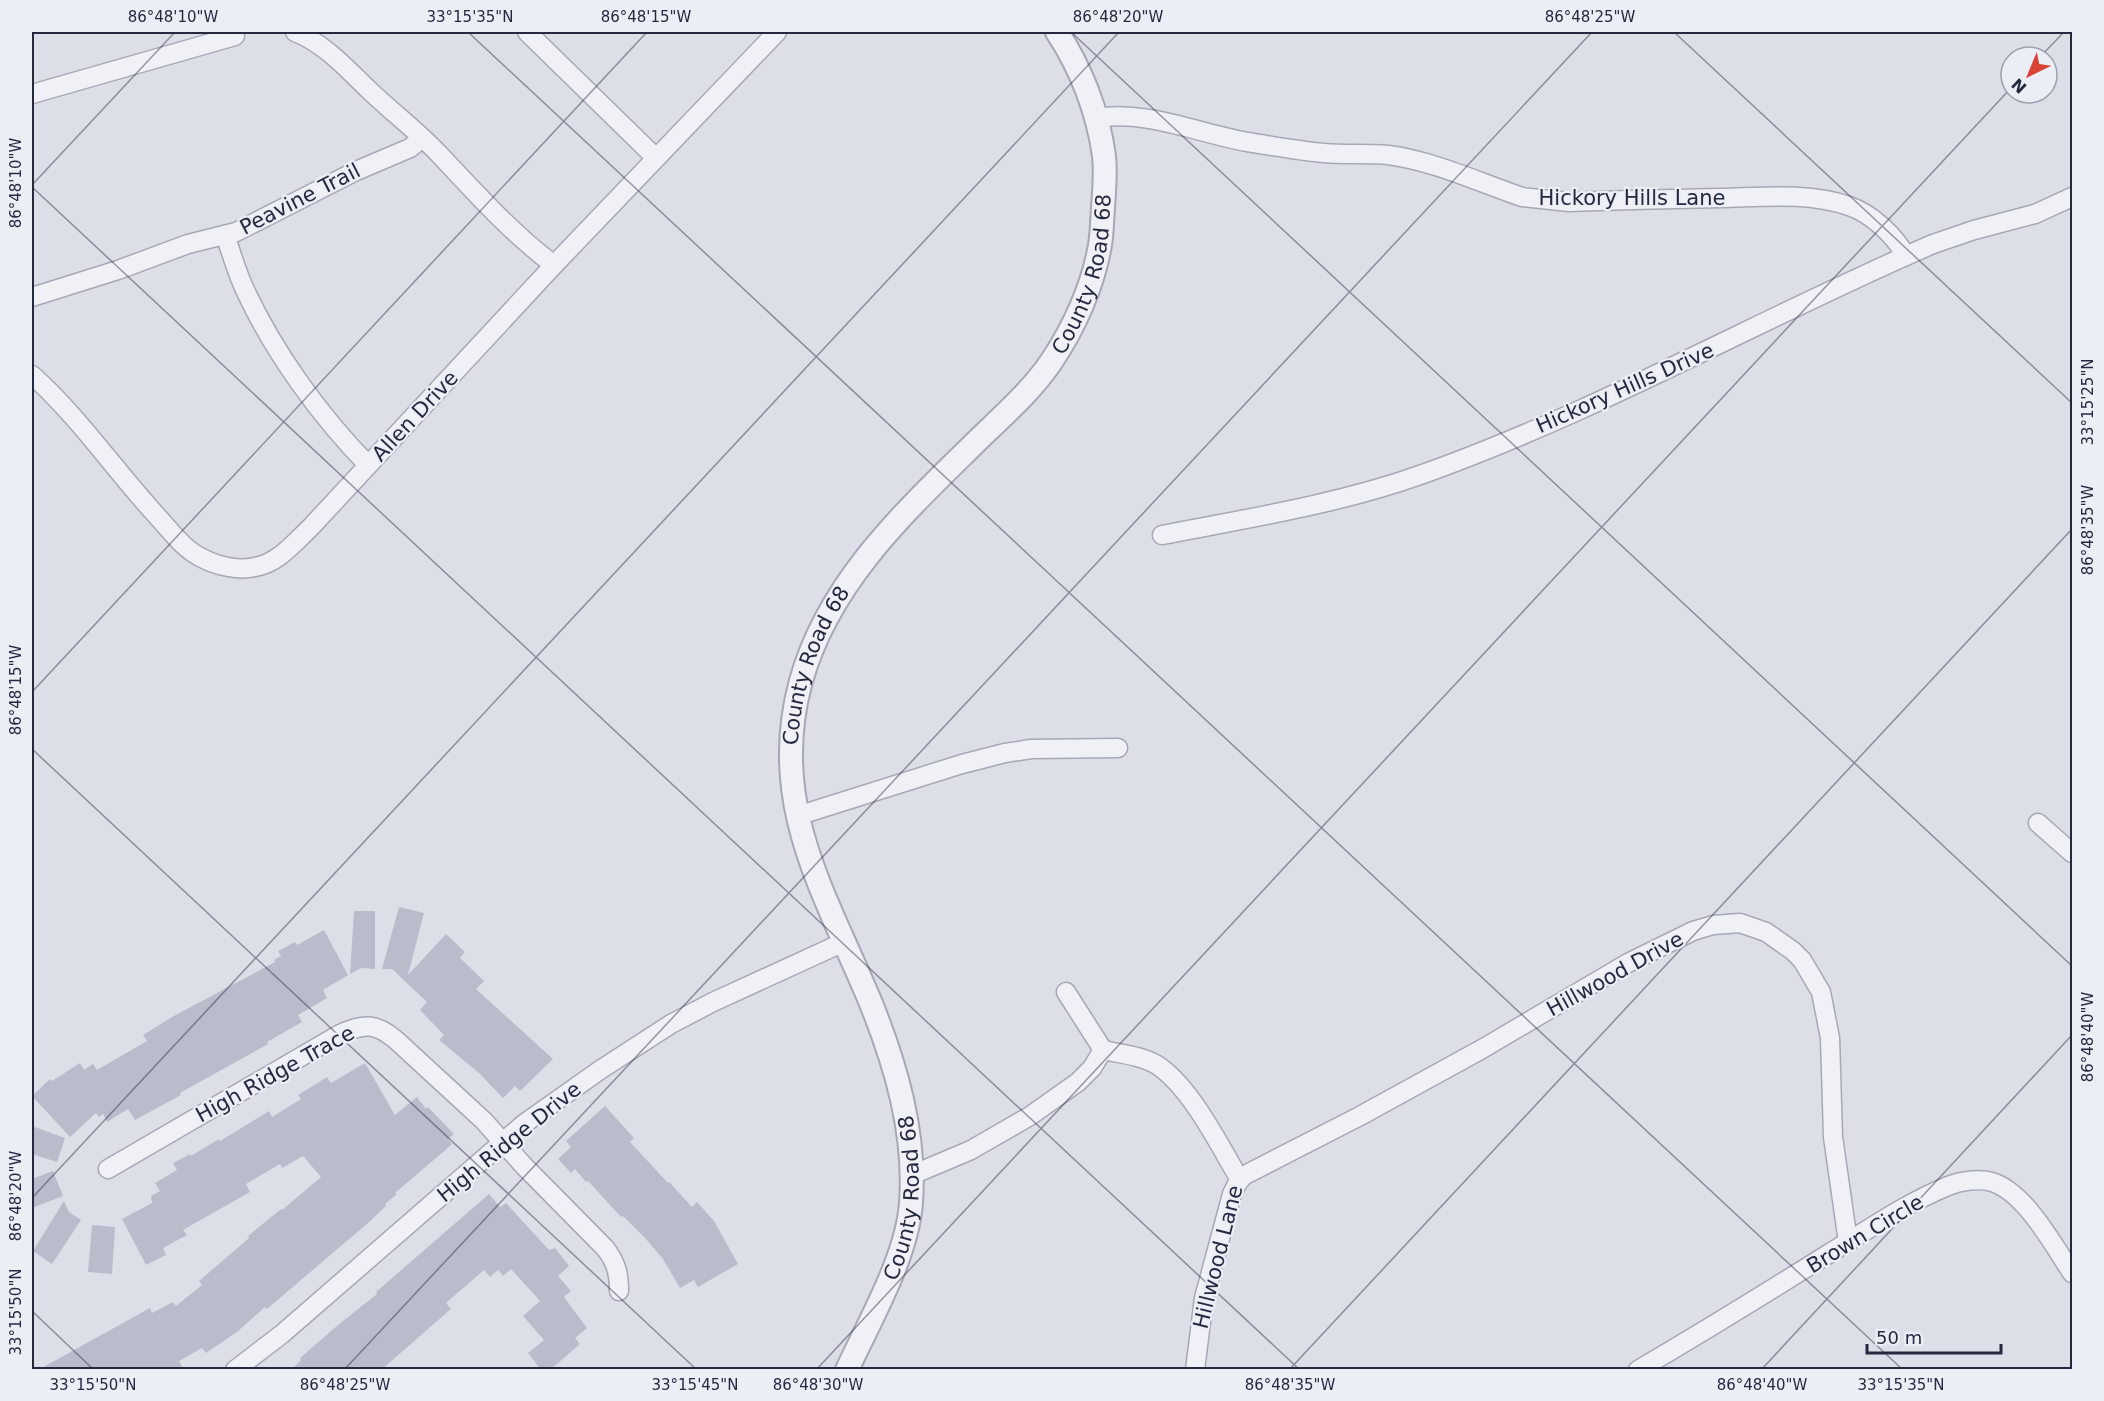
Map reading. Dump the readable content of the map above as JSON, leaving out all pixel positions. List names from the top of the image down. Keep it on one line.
{"streets":{"street":["Hickory Hills Lane","Peavine Trail","County Road 68","Hickory Hills Drive","Allen Drive","Hillwood Drive","High Ridge Trace","High Ridge Drive","Brown Circle","Hillwood Lane"]},"crossings":[["Hickory Hills Lane","County Road 68"],["Hickory Hills Lane","Hickory Hills Drive"],["Peavine Trail","Allen Drive"],["County Road 68","High Ridge Drive"],["Hillwood Drive","Brown Circle"],["Hillwood Drive","Hillwood Lane"],["High Ridge Trace","High Ridge Drive"]],"scale_bar":"50 m","north":"bottom left","coordinates":["86°48'10\"W","33°15'35\"N","86°48'15\"W","86°48'20\"W","86°48'25\"W","33°15'25\"N","86°48'35\"W","86°48'40\"W","33°15'50\"N","33°15'45\"N","86°48'30\"W"]}
